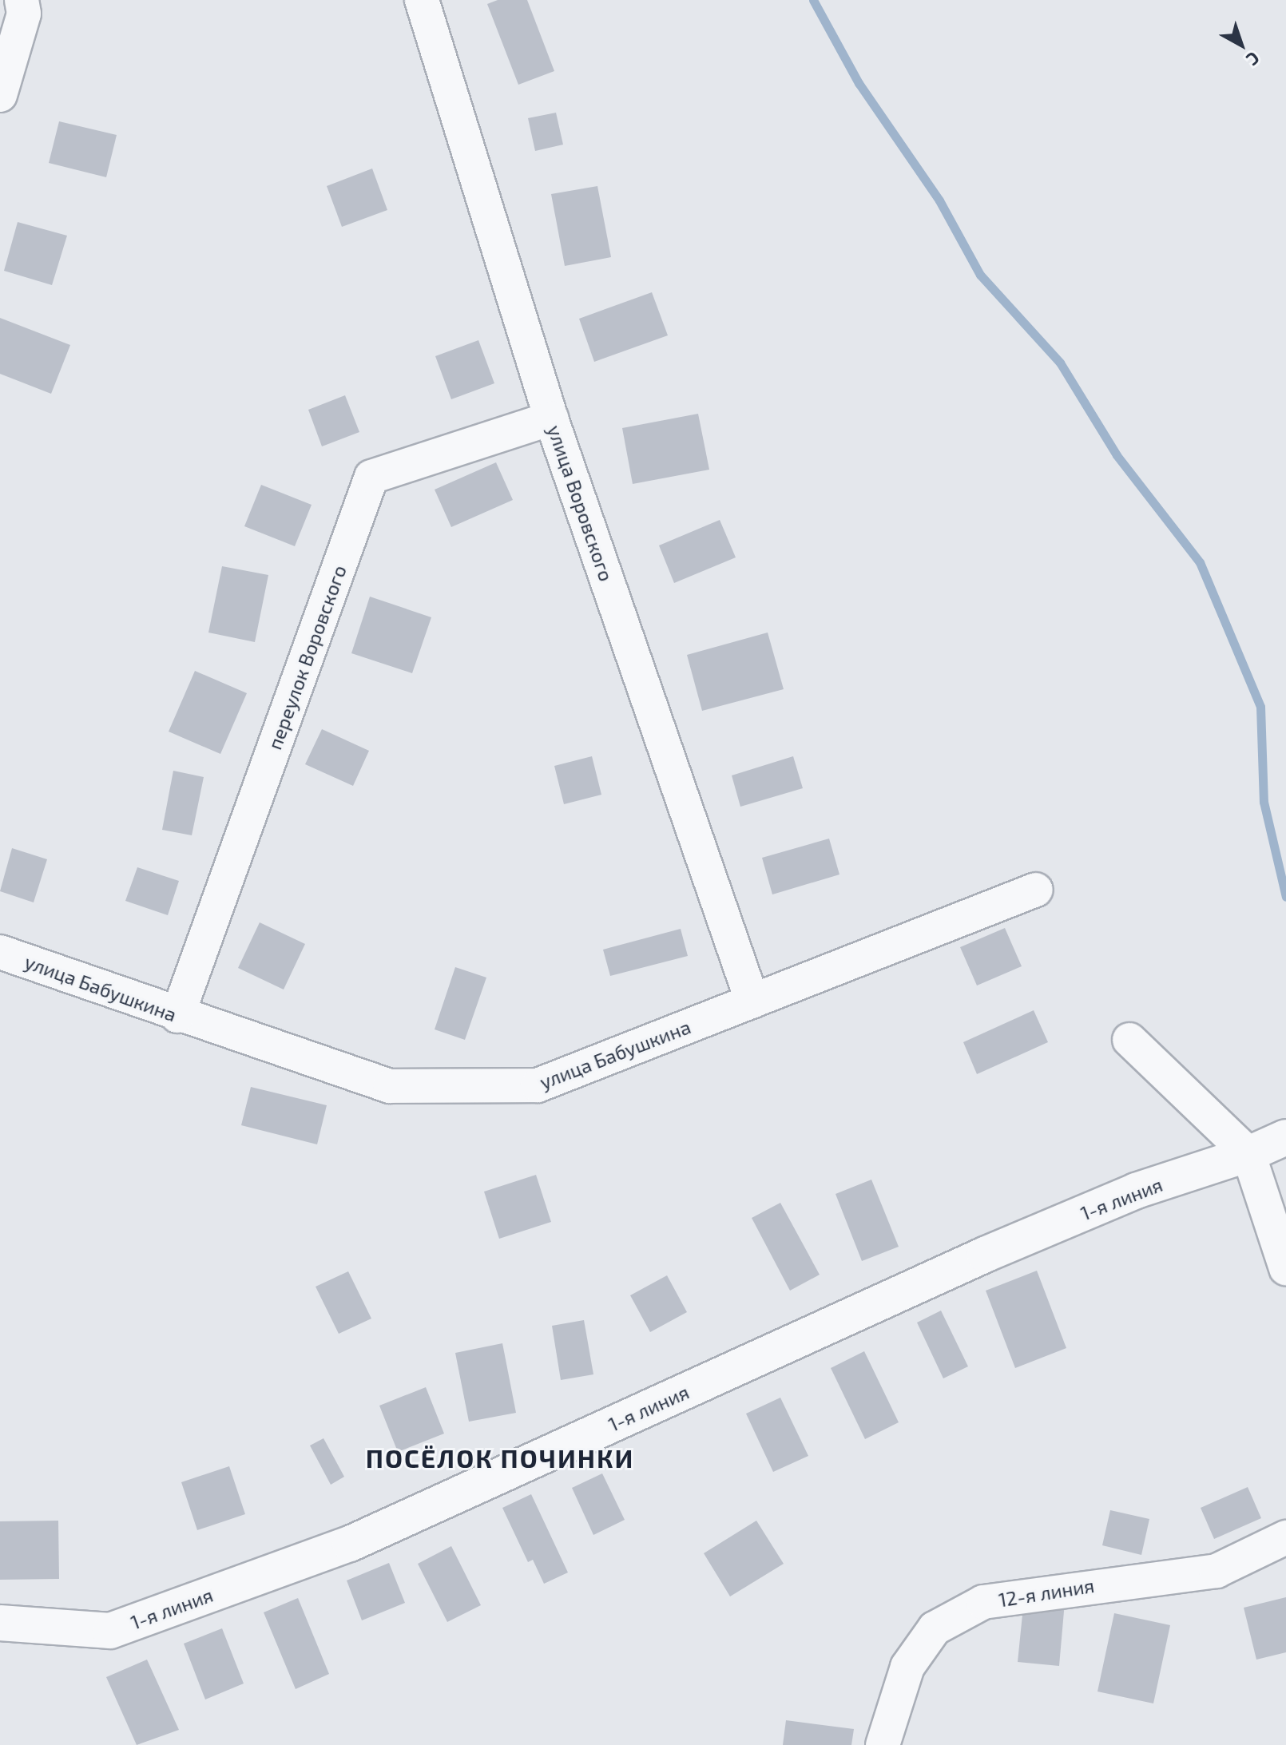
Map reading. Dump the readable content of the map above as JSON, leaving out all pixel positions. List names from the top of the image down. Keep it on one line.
{"streets":{"street":["улица Воровского","переулок Воровского","улица Бабушкина","1-я линия","12-я линия"]},"crossings":[["улица Воровского","переулок Воровского"],["улица Воровского","улица Бабушкина"],["переулок Воровского","улица Бабушкина"]],"districts":["ПОСЁЛОК ПОЧИНКИ"],"north":"bottom right"}
